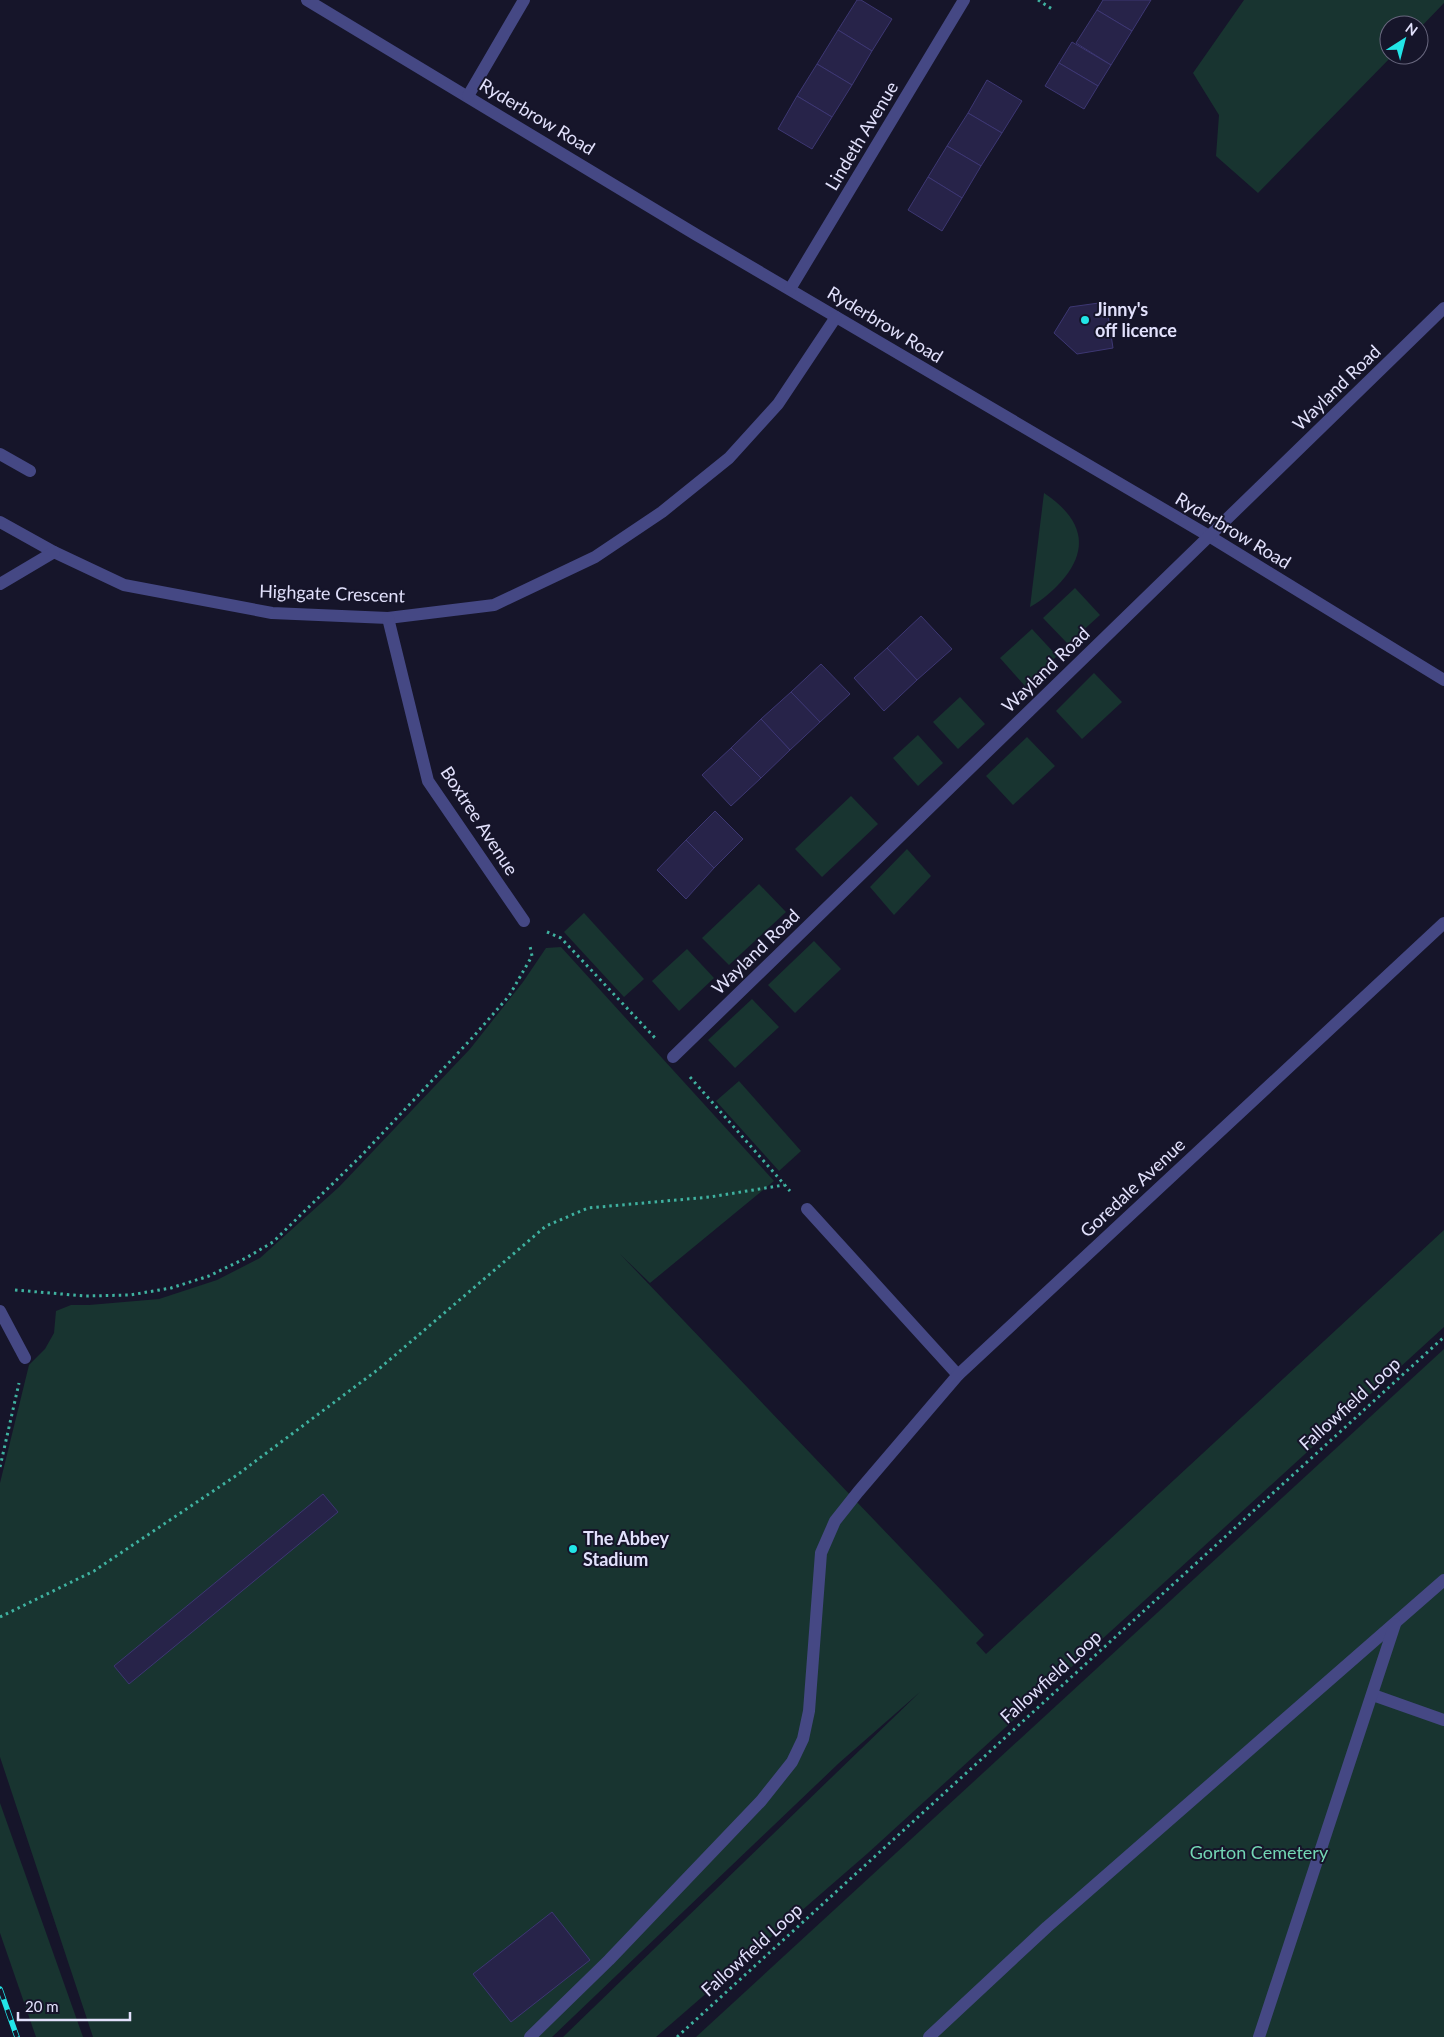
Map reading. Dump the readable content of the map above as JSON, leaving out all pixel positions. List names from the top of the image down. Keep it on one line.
{"streets":{"street":["Ryderbrow Road","Lindeth Avenue","Wayland Road","Highgate Crescent","Boxtree Avenue","Goredale Avenue"],"path":["Fallowfield Loop"]},"crossings":[["Ryderbrow Road","Lindeth Avenue"],["Ryderbrow Road","Wayland Road"],["Ryderbrow Road","Highgate Crescent"],["Highgate Crescent","Boxtree Avenue"]],"parks":["Gorton Cemetery"],"places":["Jinny's off licence","The Abbey Stadium"],"scale_bar":"20 m","north":"top right"}
